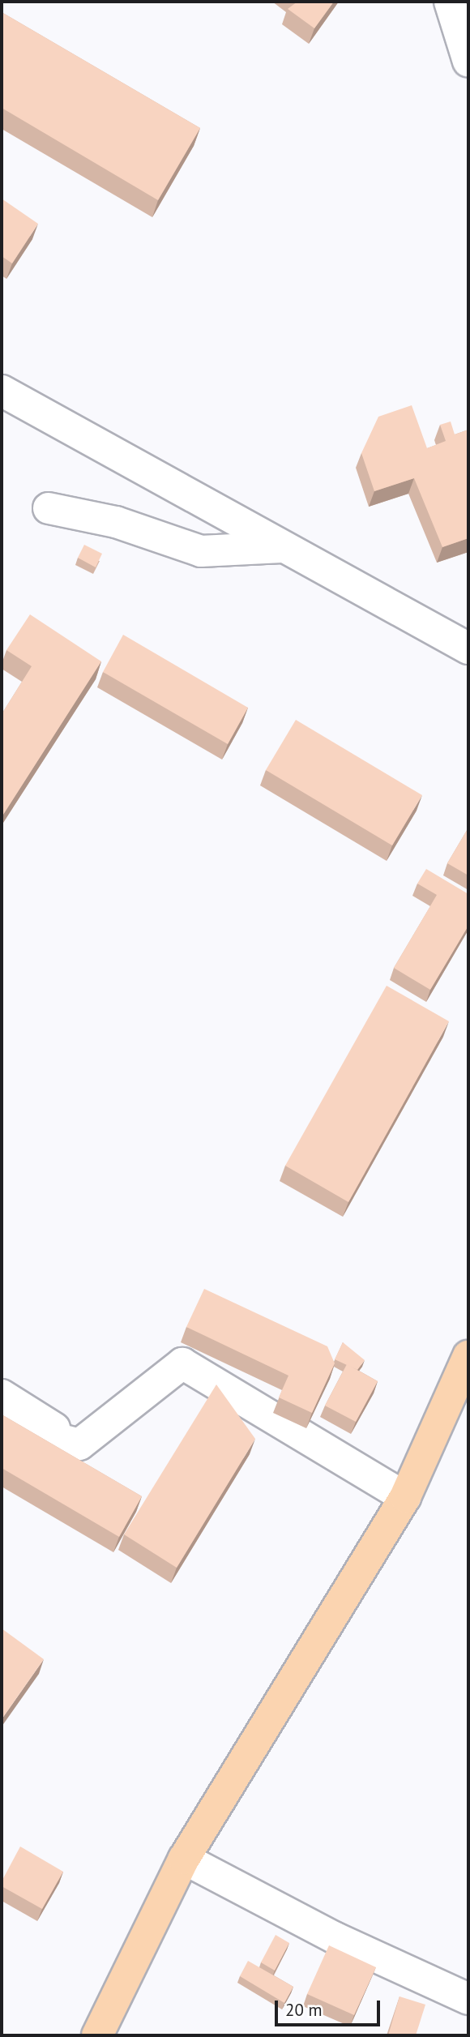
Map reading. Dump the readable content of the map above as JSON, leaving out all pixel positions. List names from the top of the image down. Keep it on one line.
{"scale_bar":"20 m"}
